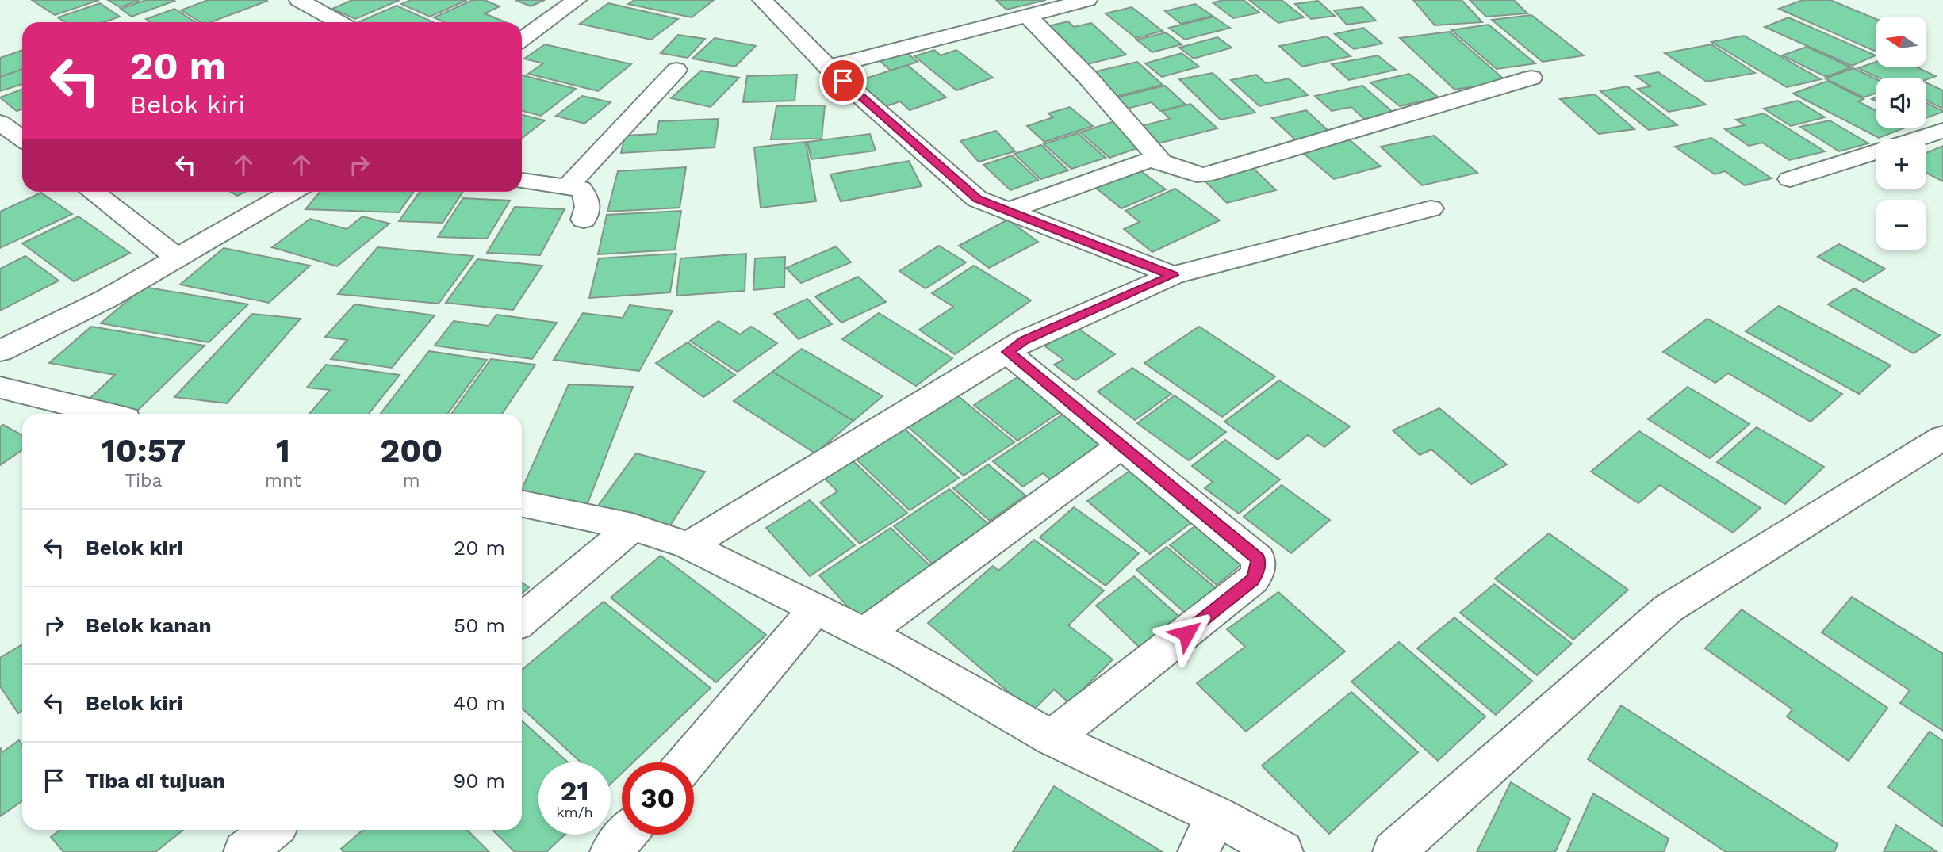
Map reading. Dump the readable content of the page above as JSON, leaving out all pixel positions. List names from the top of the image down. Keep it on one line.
{"north":"left","page":{"map_buttons":["+","−"],"turn":["20 m","Belok kiri"],"eta":["10:57","Tiba","1","mnt","200","m"],"list":[{"name":"Belok kiri","value":"20 m"},{"name":"Belok kanan","value":"50 m"},{"name":"Belok kiri","value":"40 m"},{"name":"Tiba di tujuan","value":"90 m"}],"speed":"21 km/h","limit":"30"}}
